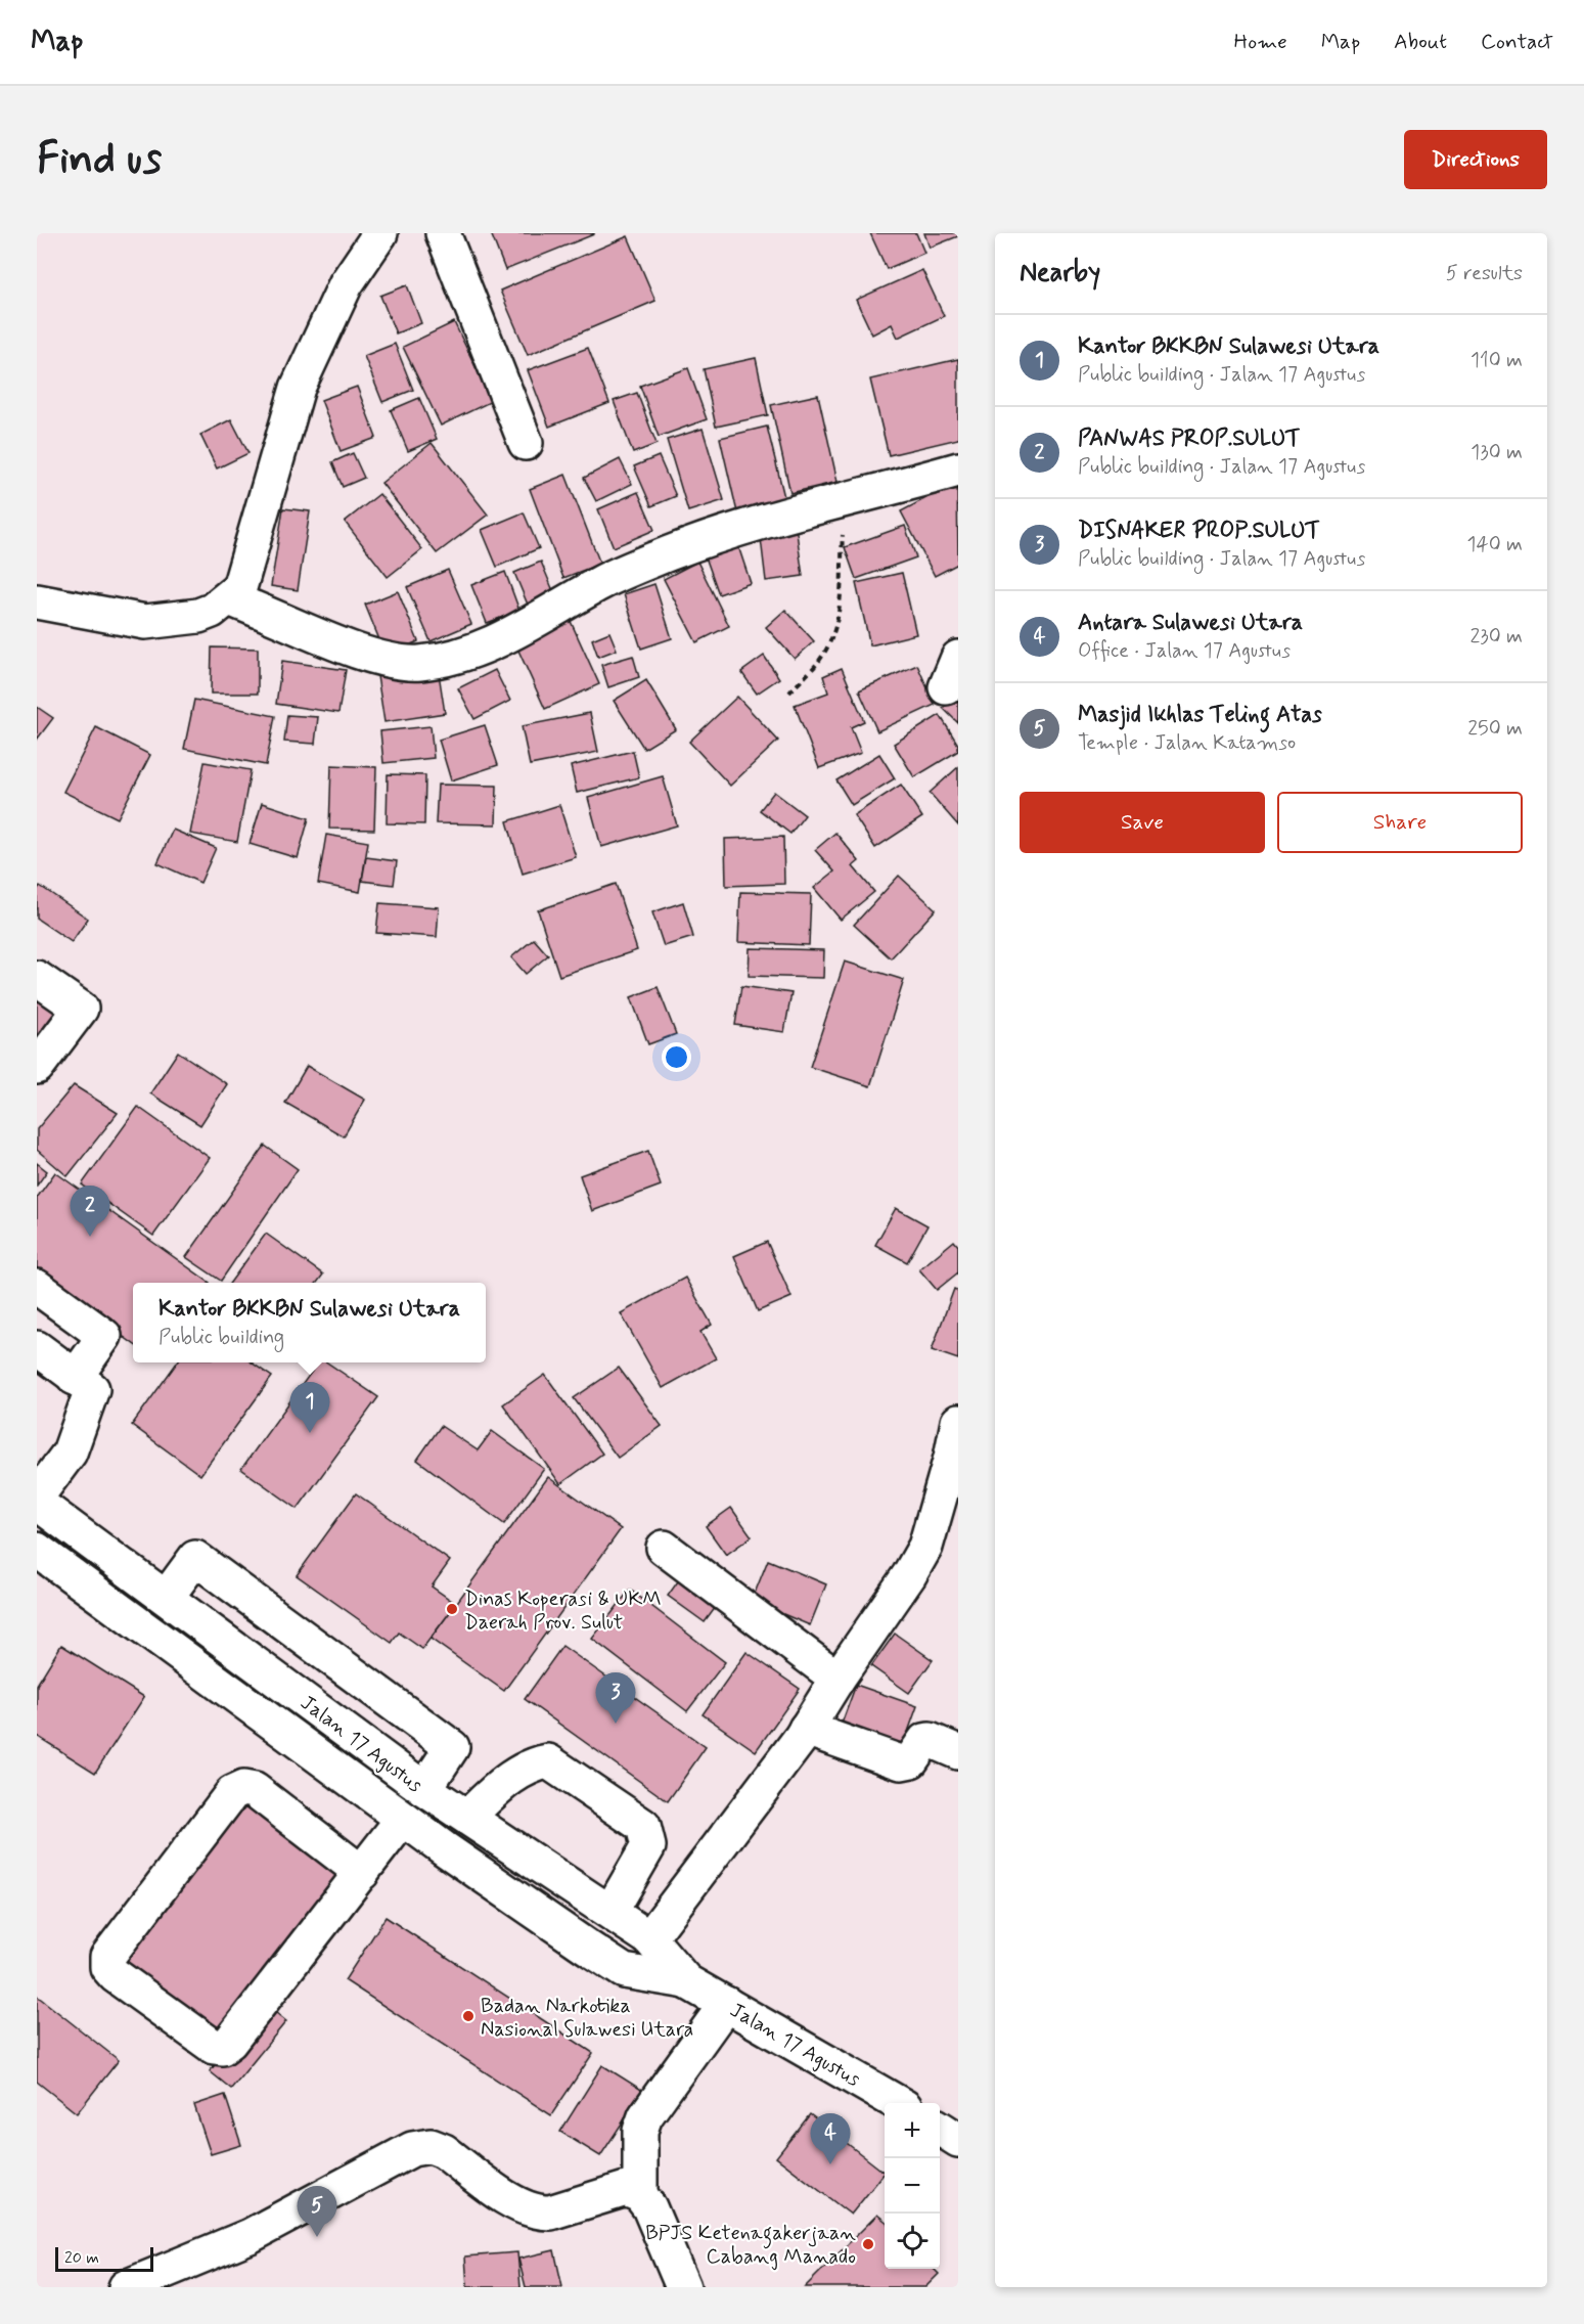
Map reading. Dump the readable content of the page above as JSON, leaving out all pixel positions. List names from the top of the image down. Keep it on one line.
{"streets":{"street":["Jalan 17 Agustus"]},"places":["Dinas Koperasi & UKM Daerah Prov. Sulut","Badan Narkotika Nasional Sulawesi Utara","BPJS Ketenagakerjaan Cabang Manado"],"scale_bar":"20 m","page":{"header":"Map","nav":["Home","Map","About","Contact"],"buttons":["Directions",["Save","Share"]],"title":"Find us","heading":["Nearby","5 results"],"list":[{"mark":"1","name":"Kantor BKKBN Sulawesi Utara","note":"Public building · Jalan 17 Agustus","value":"110 m"},{"mark":"2","name":"PANWAS PROP.SULUT","note":"Public building · Jalan 17 Agustus","value":"130 m"},{"mark":"3","name":"DISNAKER PROP.SULUT","note":"Public building · Jalan 17 Agustus","value":"140 m"},{"mark":"4","name":"Antara Sulawesi Utara","note":"Office · Jalan 17 Agustus","value":"230 m"},{"mark":"5","name":"Masjid Ikhlas Teling Atas","note":"Temple · Jalan Katamso","value":"250 m"}],"pins":["2","1","3","4","5"],"popup":["Kantor BKKBN Sulawesi Utara","Public building"],"map_buttons":["+","−"],"scale":"20 m"}}
